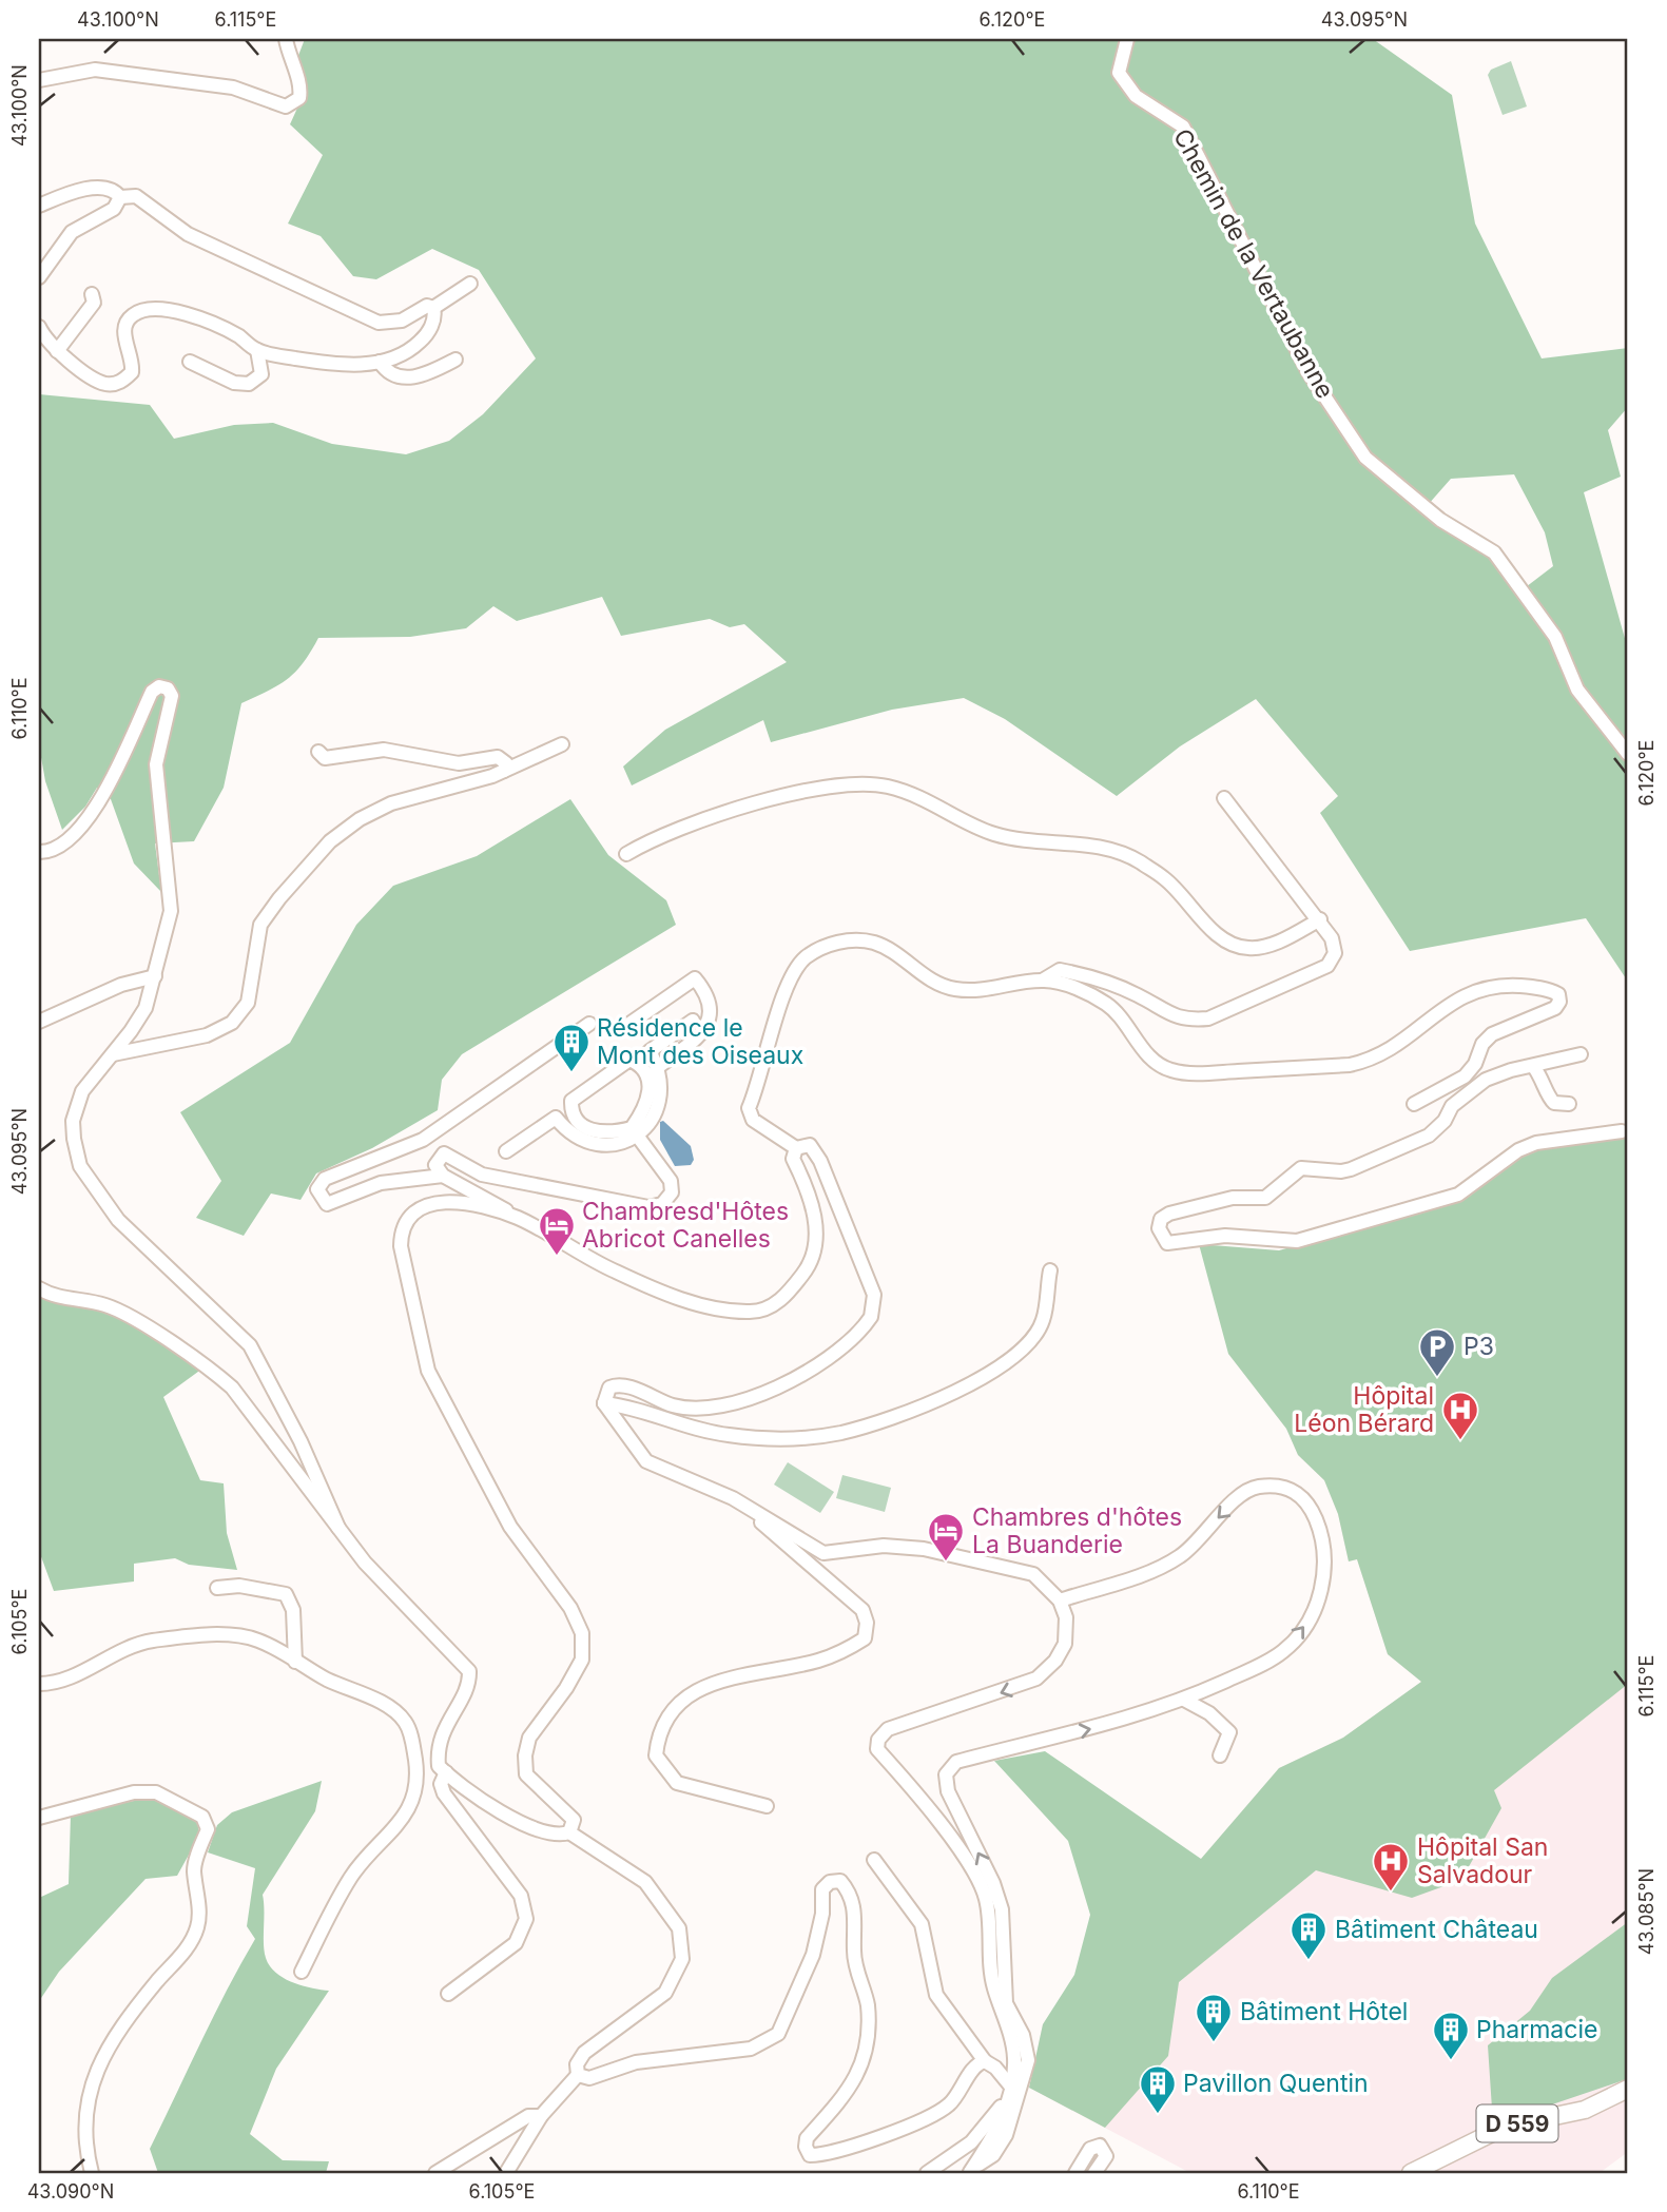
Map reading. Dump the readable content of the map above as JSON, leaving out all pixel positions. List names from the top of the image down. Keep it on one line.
{"streets":{"main road":["D 559"],"street":["Chemin de la Vertaubanne"]},"places":{"building":["Résidence le Mont des Oiseaux","Bâtiment Château","Bâtiment Hôtel","Pharmacie","Pavillon Quentin"],"hotel":["Chambresd'Hôtes Abricot Canelles","Chambres d'hôtes La Buanderie"],"parking":["P3"],"hospital":["Hôpital Léon Bérard","Hôpital San Salvadour"]},"coordinates":["43.100°N","6.115°E","6.120°E","43.095°N","6.110°E","6.105°E","43.085°N","43.090°N"]}
